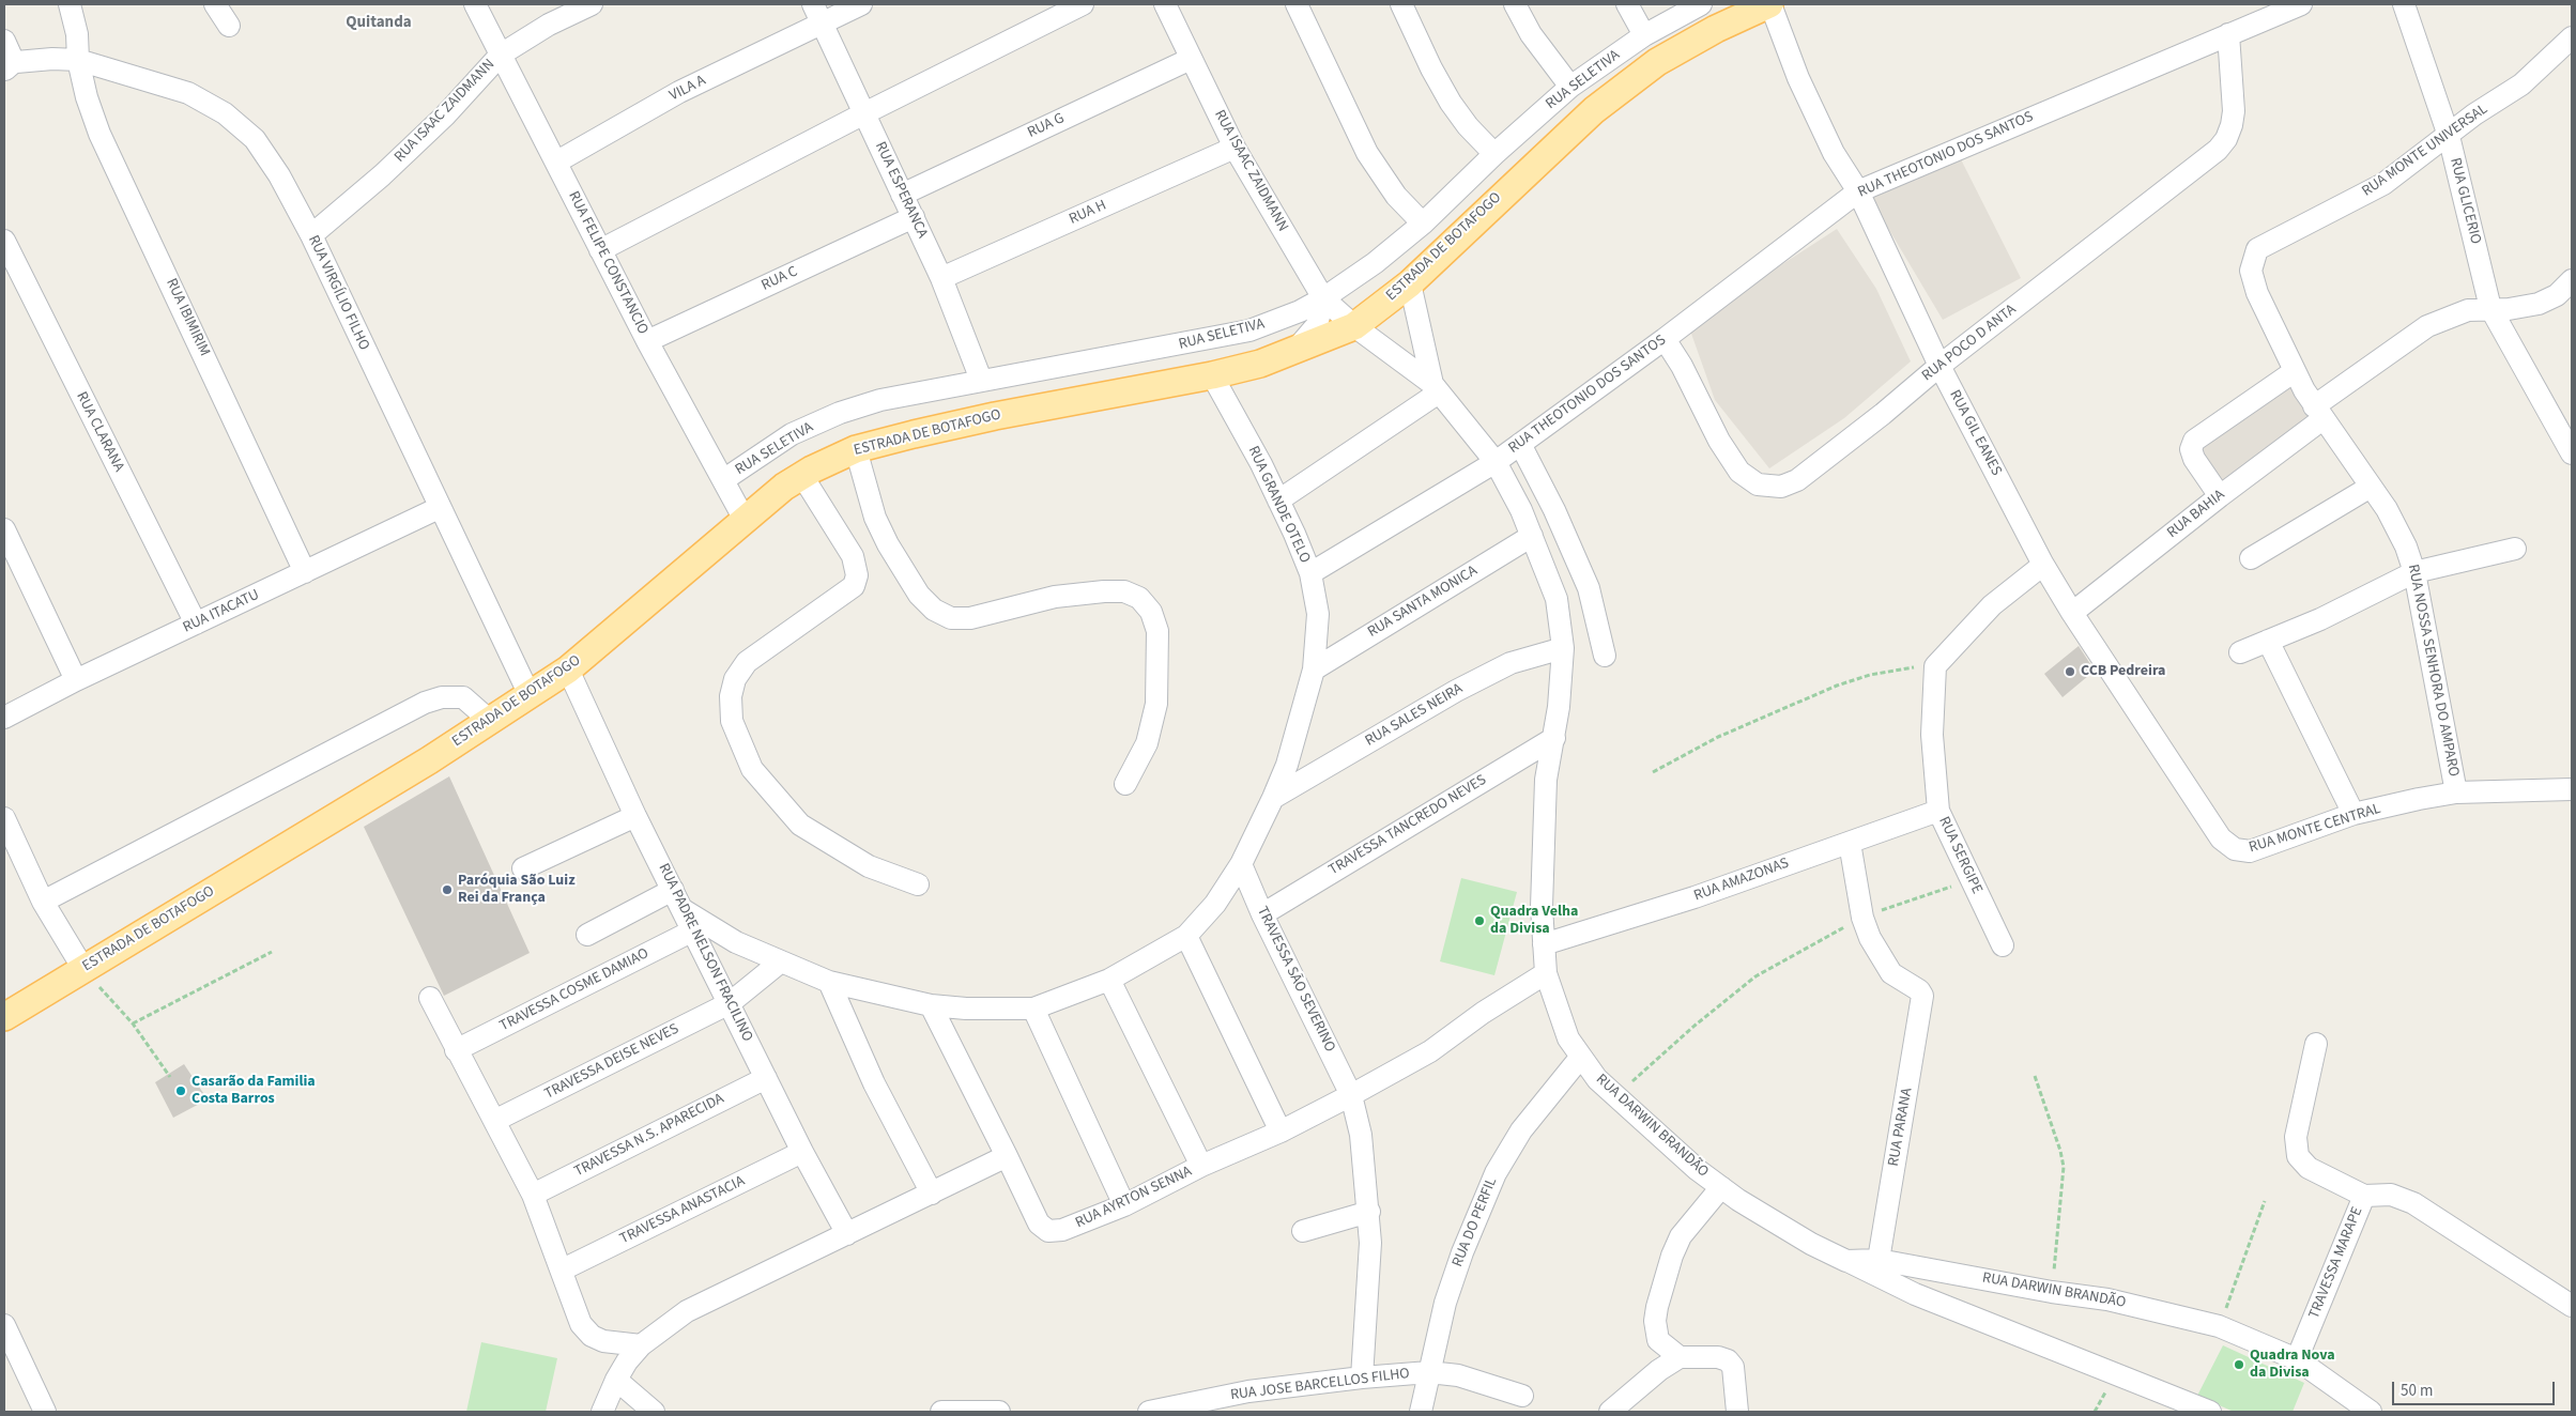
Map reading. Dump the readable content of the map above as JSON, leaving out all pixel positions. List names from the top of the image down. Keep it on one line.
{"streets":{"main road":["ESTRADA DE BOTAFOGO"],"street":["RUA SELETIVA","VILA A","RUA ISAAC ZAIDMANN","RUA G","RUA MONTE UNIVERSAL","RUA THEOTONIO DOS SANTOS","RUA ESPERANCA","RUA GLICERIO","RUA H","RUA FELIPE CONSTANCIO","RUA C","RUA VIRGÍLIO FILHO","RUA IBIMIRIM","RUA POCO D ANTA","RUA CLARANA","RUA GIL EANES","RUA GRANDE OTELO","RUA BAHIA","RUA SANTA MONICA","RUA ITACATU","RUA NOSSA SENHORA DO AMPARO","RUA SALES NEIRA","TRAVESSA TANCREDO NEVES","RUA MONTE CENTRAL","RUA SERGIPE","RUA AMAZONAS","RUA PADRE NELSON FRACILINO","TRAVESSA SĀO SEVERINO","TRAVESSA COSME DAMIAO","TRAVESSA DEISE NEVES","RUA DARWIN BRANDÃO","RUA PARANA","TRAVESSA N.S. APARECIDA","RUA AYRTON SENNA","TRAVESSA ANASTACIA","RUA DO PERFIL","TRAVESSA MARAPE","RUA JOSE BARCELLOS FILHO"]},"crossings":[["RUA SELETIVA","RUA ISAAC ZAIDMANN"],["RUA SELETIVA","RUA ESPERANCA"],["RUA SELETIVA","RUA FELIPE CONSTANCIO"],["VILA A","RUA ESPERANCA"],["VILA A","RUA FELIPE CONSTANCIO"],["RUA ISAAC ZAIDMANN","RUA G"],["RUA ISAAC ZAIDMANN","RUA H"],["RUA ISAAC ZAIDMANN","ESTRADA DE BOTAFOGO"],["RUA ISAAC ZAIDMANN","RUA FELIPE CONSTANCIO"],["RUA ISAAC ZAIDMANN","RUA VIRGÍLIO FILHO"],["RUA ISAAC ZAIDMANN","RUA DARWIN BRANDÃO"],["RUA G","RUA ESPERANCA"],["RUA MONTE UNIVERSAL","RUA GLICERIO"],["RUA MONTE UNIVERSAL","RUA NOSSA SENHORA DO AMPARO"],["RUA THEOTONIO DOS SANTOS","RUA POCO D ANTA"],["RUA THEOTONIO DOS SANTOS","RUA GIL EANES"],["RUA THEOTONIO DOS SANTOS","RUA GRANDE OTELO"],["RUA THEOTONIO DOS SANTOS","RUA DARWIN BRANDÃO"],["RUA ESPERANCA","RUA H"],["RUA ESPERANCA","RUA C"],["RUA GLICERIO","RUA BAHIA"],["ESTRADA DE BOTAFOGO","RUA FELIPE CONSTANCIO"],["ESTRADA DE BOTAFOGO","RUA VIRGÍLIO FILHO"],["ESTRADA DE BOTAFOGO","RUA GIL EANES"],["ESTRADA DE BOTAFOGO","RUA GRANDE OTELO"],["ESTRADA DE BOTAFOGO","RUA PADRE NELSON FRACILINO"],["ESTRADA DE BOTAFOGO","RUA DARWIN BRANDÃO"],["RUA FELIPE CONSTANCIO","RUA C"],["RUA VIRGÍLIO FILHO","RUA IBIMIRIM"],["RUA VIRGÍLIO FILHO","RUA ITACATU"],["RUA IBIMIRIM","RUA ITACATU"],["RUA POCO D ANTA","RUA GIL EANES"],["RUA CLARANA","RUA ITACATU"],["RUA GIL EANES","RUA BAHIA"],["RUA GIL EANES","RUA MONTE CENTRAL"],["RUA GRANDE OTELO","RUA SANTA MONICA"],["RUA GRANDE OTELO","RUA SALES NEIRA"],["RUA GRANDE OTELO","RUA PADRE NELSON FRACILINO"],["RUA GRANDE OTELO","TRAVESSA SĀO SEVERINO"],["RUA GRANDE OTELO","TRAVESSA DEISE NEVES"],["RUA BAHIA","RUA NOSSA SENHORA DO AMPARO"],["RUA SANTA MONICA","RUA DARWIN BRANDÃO"],["RUA NOSSA SENHORA DO AMPARO","RUA MONTE CENTRAL"],["RUA SALES NEIRA","RUA DARWIN BRANDÃO"],["TRAVESSA TANCREDO NEVES","TRAVESSA SĀO SEVERINO"],["TRAVESSA TANCREDO NEVES","RUA DARWIN BRANDÃO"],["RUA SERGIPE","RUA AMAZONAS"],["RUA AMAZONAS","RUA DARWIN BRANDÃO"],["RUA PADRE NELSON FRACILINO","TRAVESSA COSME DAMIAO"],["RUA PADRE NELSON FRACILINO","TRAVESSA DEISE NEVES"],["RUA PADRE NELSON FRACILINO","TRAVESSA N.S. APARECIDA"],["RUA PADRE NELSON FRACILINO","TRAVESSA ANASTACIA"],["TRAVESSA SĀO SEVERINO","RUA AYRTON SENNA"],["TRAVESSA SĀO SEVERINO","RUA JOSE BARCELLOS FILHO"],["RUA DARWIN BRANDÃO","RUA PARANA"],["RUA DARWIN BRANDÃO","RUA AYRTON SENNA"],["RUA DARWIN BRANDÃO","RUA DO PERFIL"],["RUA DARWIN BRANDÃO","TRAVESSA MARAPE"],["RUA DO PERFIL","RUA JOSE BARCELLOS FILHO"]],"districts":["Quitanda"],"places":["CCB Pedreira","Paróquia São Luiz Rei da França","Quadra Velha da Divisa","Casarão da Familia Costa Barros","Quadra Nova da Divisa"],"scale_bar":"50 m"}
